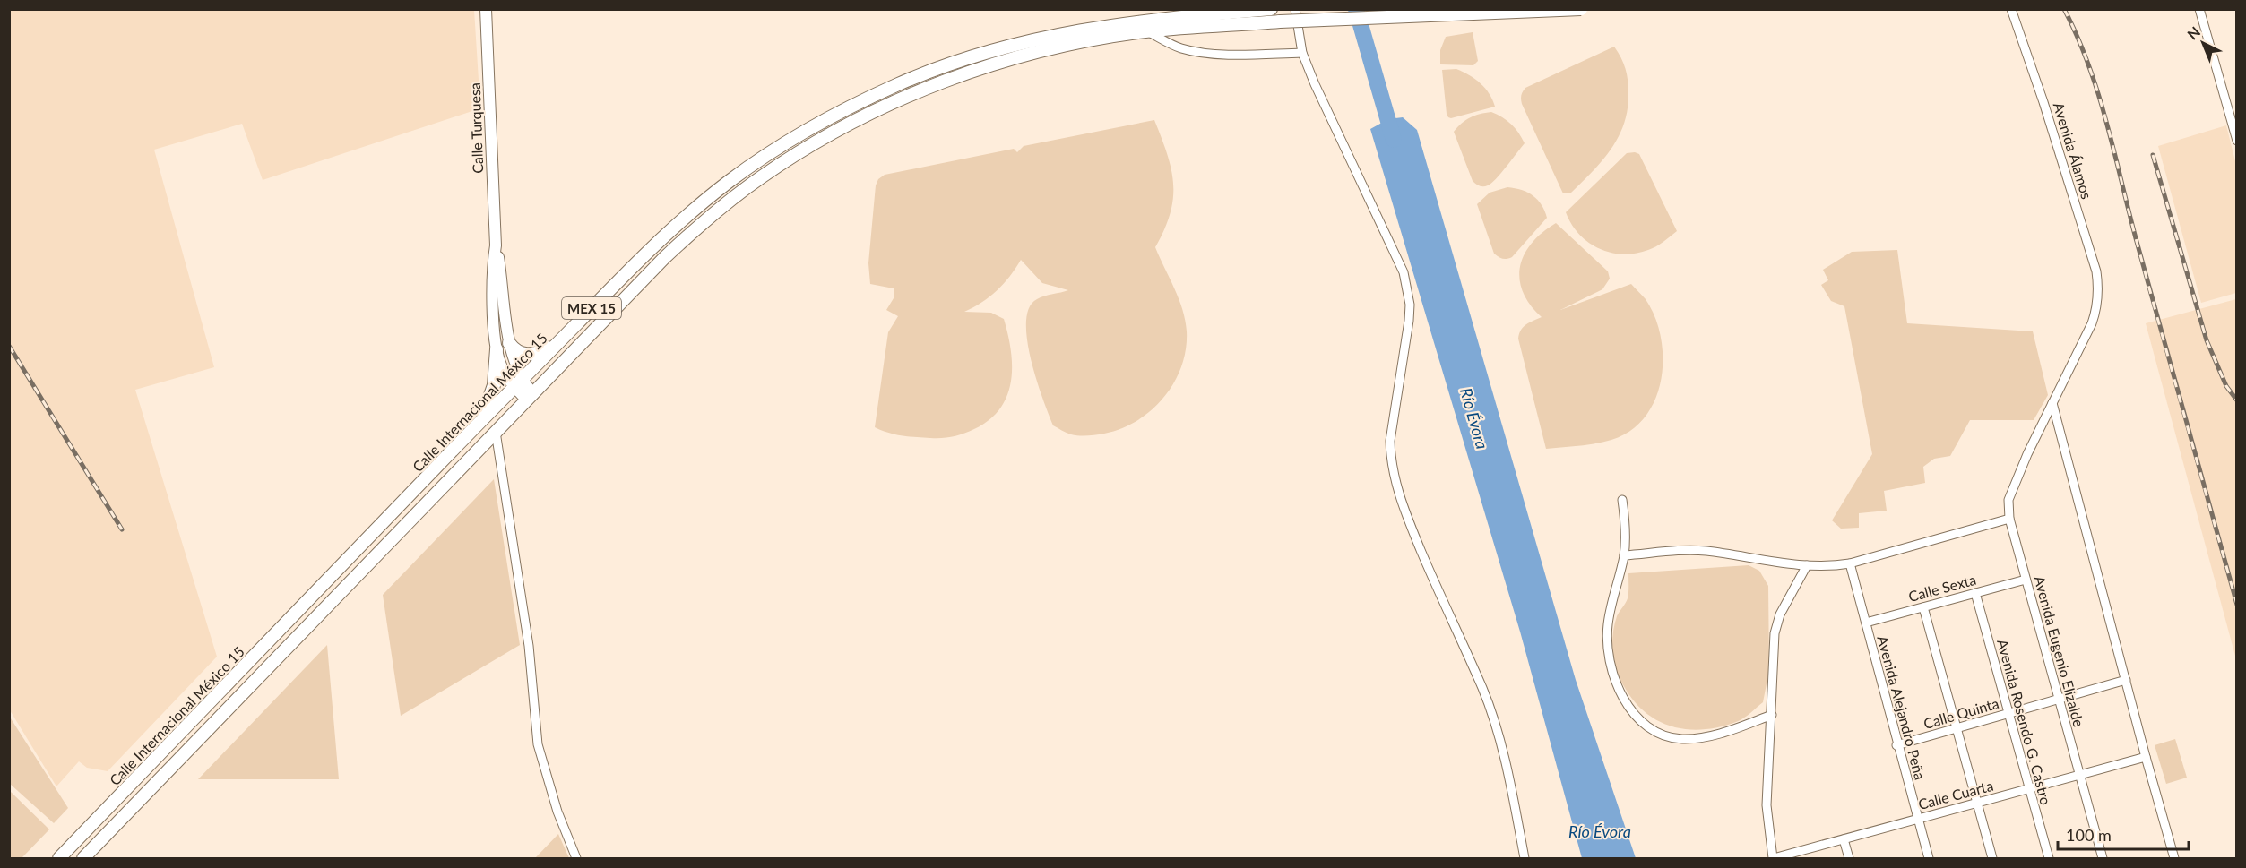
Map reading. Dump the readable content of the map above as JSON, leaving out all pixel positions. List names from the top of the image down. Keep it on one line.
{"streets":{"main road":["MEX 15","Calle Internacional México 15"],"street":["Calle Turquesa","Avenida Álamos","Calle Sexta","Avenida Eugenio Elizalde","Avenida Alejandro Peña","Calle Quinta","Avenida Rosendo G. Castro","Calle Cuarta"]},"crossings":[["Calle Turquesa","MEX 15"],["Calle Turquesa","Calle Internacional México 15"],["Avenida Álamos","Avenida Eugenio Elizalde"],["Calle Sexta","Avenida Eugenio Elizalde"],["Calle Sexta","Avenida Alejandro Peña"],["Calle Sexta","Avenida Rosendo G. Castro"],["Avenida Eugenio Elizalde","Calle Quinta"],["Avenida Eugenio Elizalde","Calle Cuarta"],["Avenida Alejandro Peña","Calle Quinta"],["Avenida Alejandro Peña","Calle Cuarta"],["Calle Quinta","Avenida Rosendo G. Castro"],["Avenida Rosendo G. Castro","Calle Cuarta"]],"water":["Río Évora"],"scale_bar":"100 m","north":"top left"}
